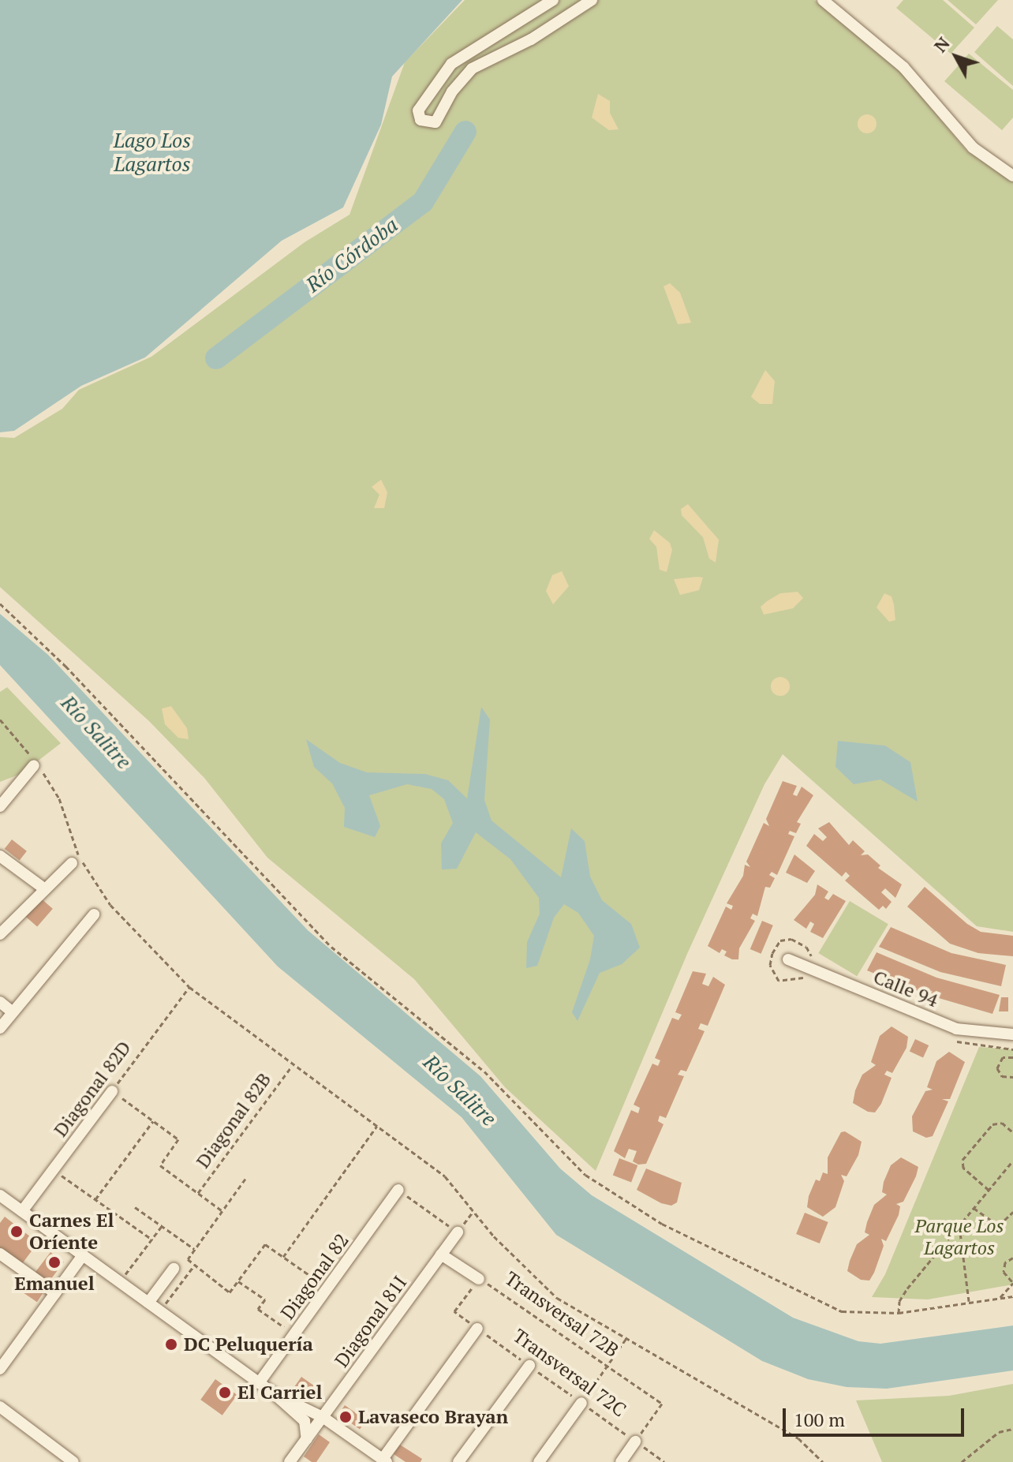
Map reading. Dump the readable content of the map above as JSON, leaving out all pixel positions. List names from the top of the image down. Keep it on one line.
{"streets":{"street":["Calle 94","Diagonal 82D","Diagonal 82","Transversal 72B","Diagonal 81I"],"path":["Diagonal 82B","Transversal 72C"]},"crossings":[["Transversal 72B","Diagonal 81I"],["Transversal 72B","Transversal 72C"]],"water":["Lago Los Lagartos","Río Córdoba","Río Salitre"],"parks":["Parque Los Lagartos"],"places":["Carnes El Oríente","Emanuel","DC Peluquería","El Carriel","Lavaseco Brayan"],"scale_bar":"100 m","north":"top left"}
